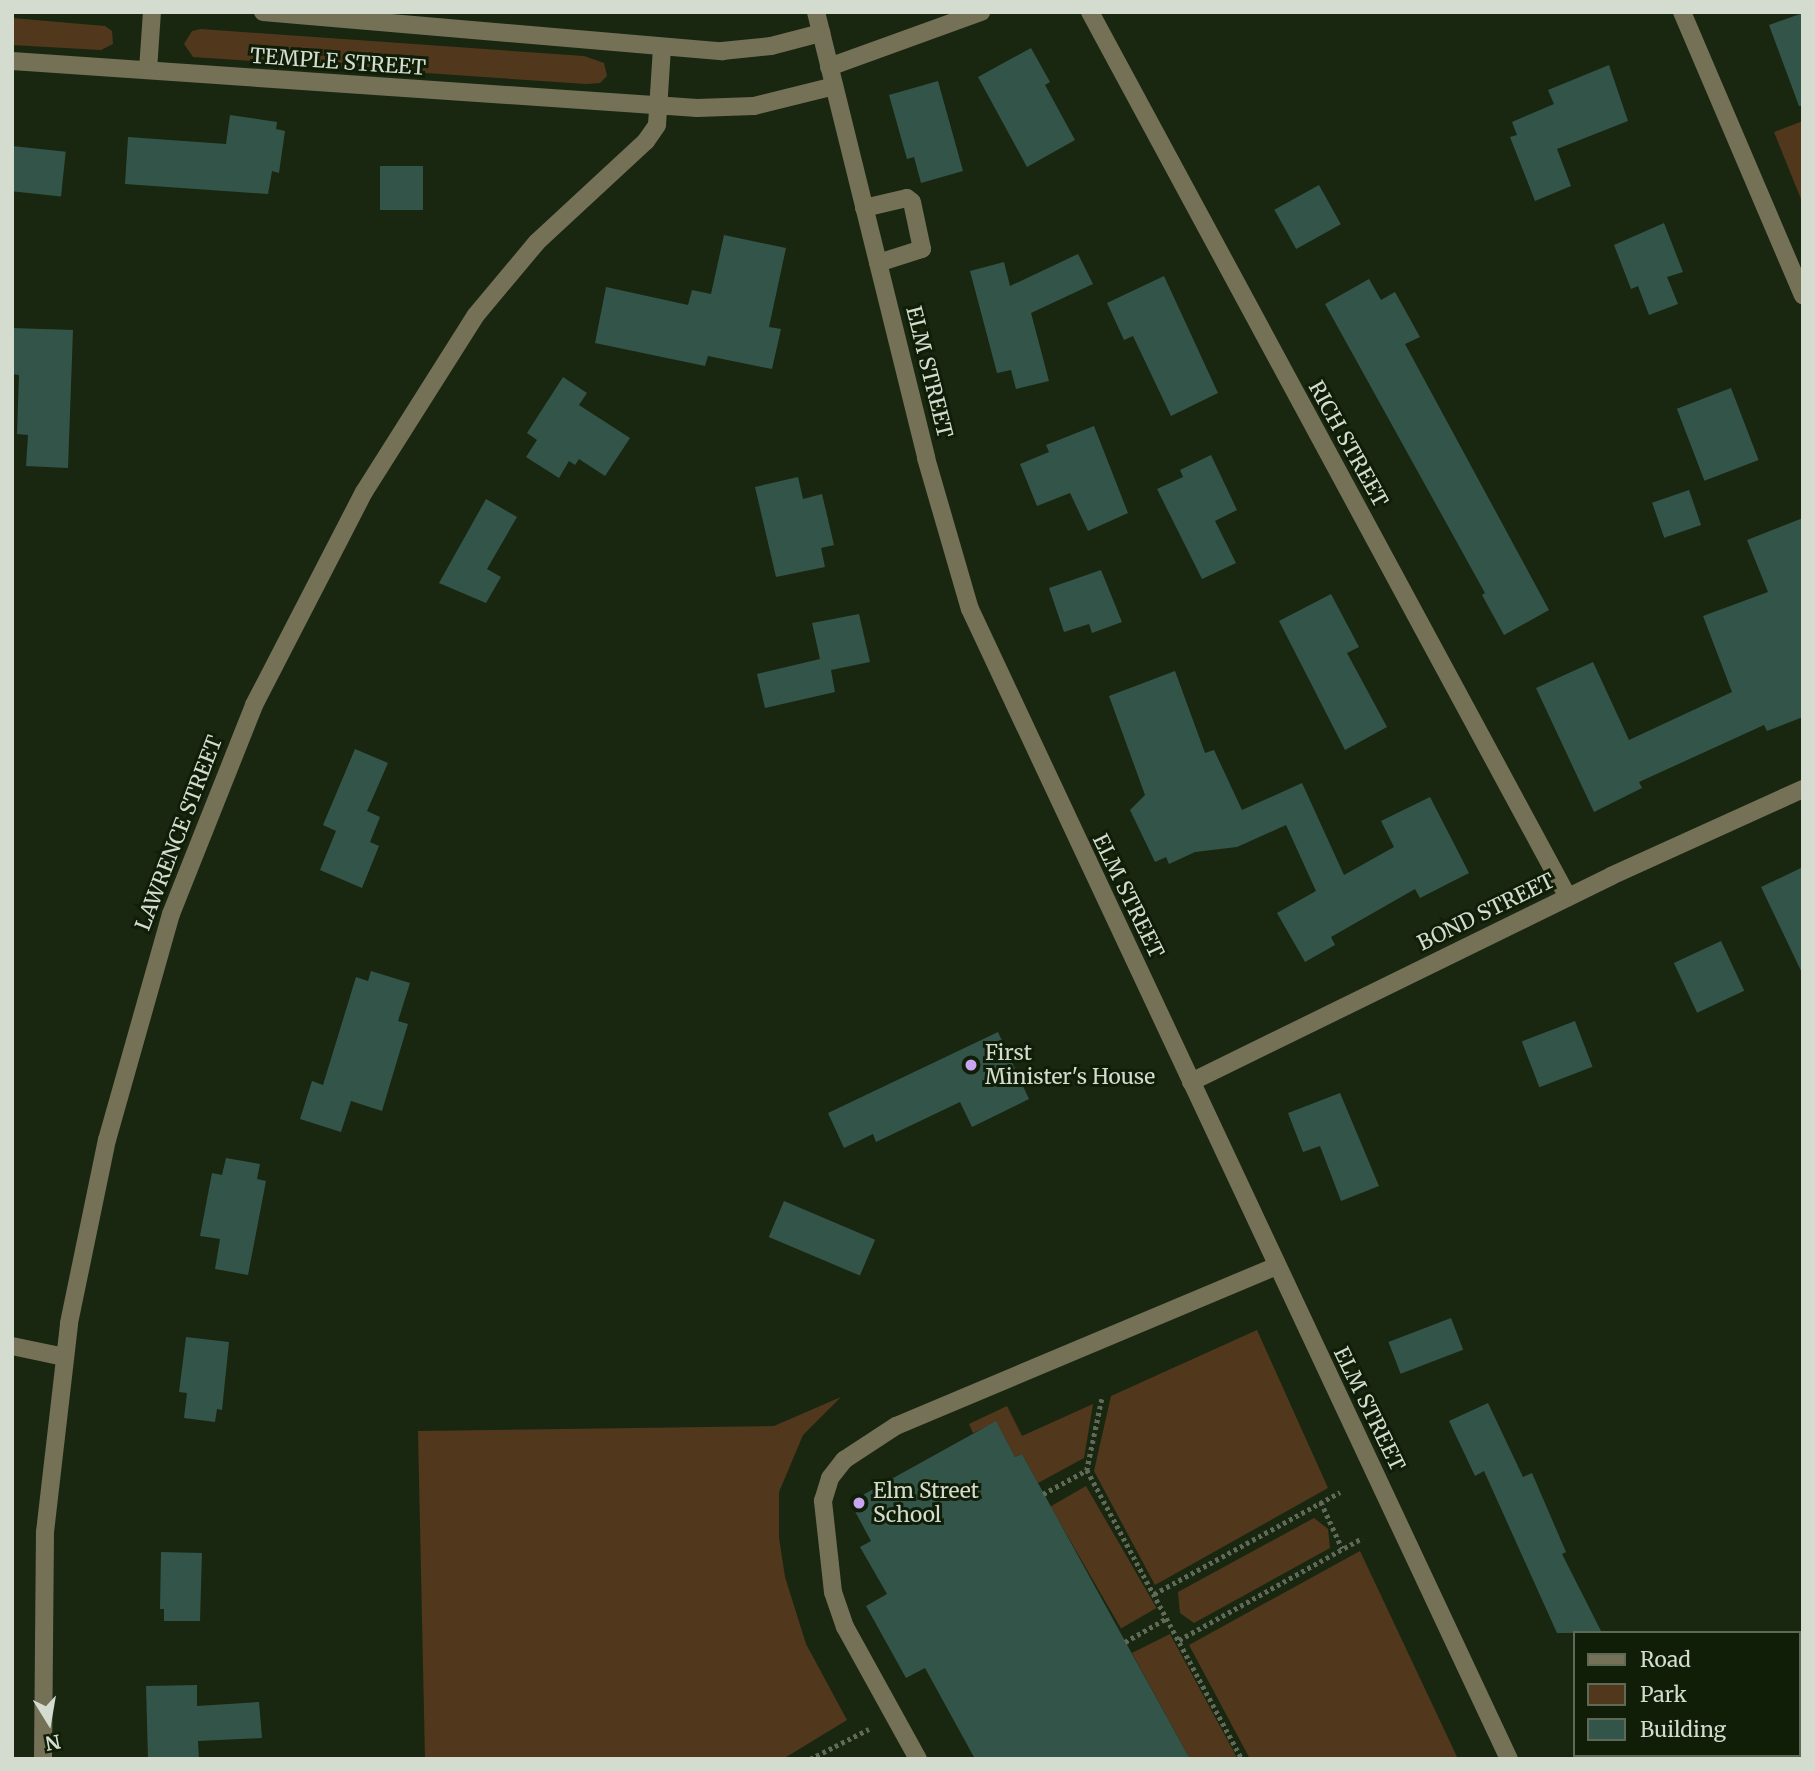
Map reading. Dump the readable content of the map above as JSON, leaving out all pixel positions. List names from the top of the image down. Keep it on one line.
{"streets":{"street":["TEMPLE STREET","ELM STREET","RICH STREET","LAWRENCE STREET","BOND STREET"]},"crossings":[["TEMPLE STREET","ELM STREET"],["TEMPLE STREET","LAWRENCE STREET"],["ELM STREET","BOND STREET"],["RICH STREET","BOND STREET"]],"places":["First Minister's House","Elm Street School"],"legend":["Road","Park","Building"],"north":"bottom"}
